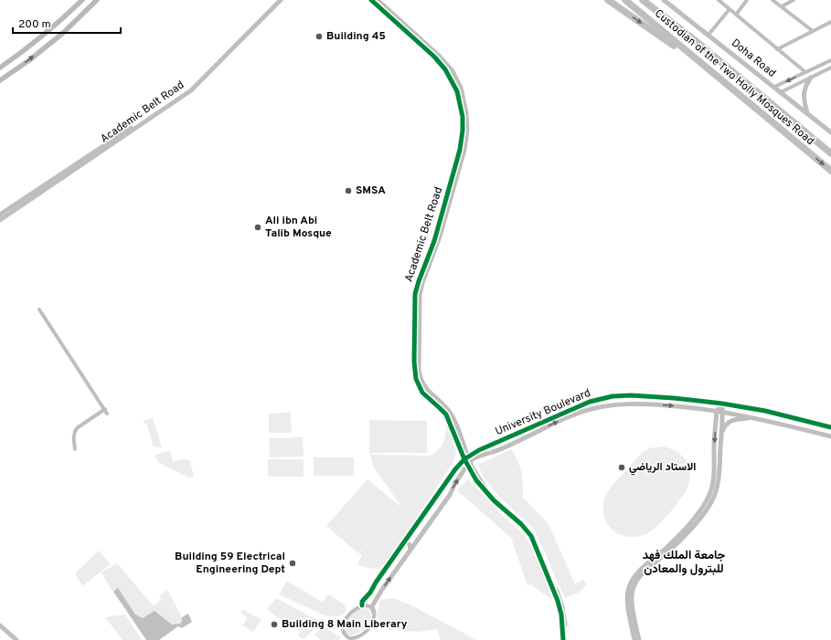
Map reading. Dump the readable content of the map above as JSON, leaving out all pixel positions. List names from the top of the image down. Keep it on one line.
{"streets":{"highway":["Custodian of the Two Holly Mosques Road"],"street":["Doha Road","Academic Belt Road","University Boulevard"]},"crossings":[["Academic Belt Road","University Boulevard"]],"districts":["جامعة الملك فهد للبترول والمعادن"],"places":["Building 45","SMSA","Ali ibn Abi Talib Mosque","الاستاد الرياضي","Building 59 Electrical Engineering Dept","Building 8 Main Liberary"],"scale_bar":"200 m"}
